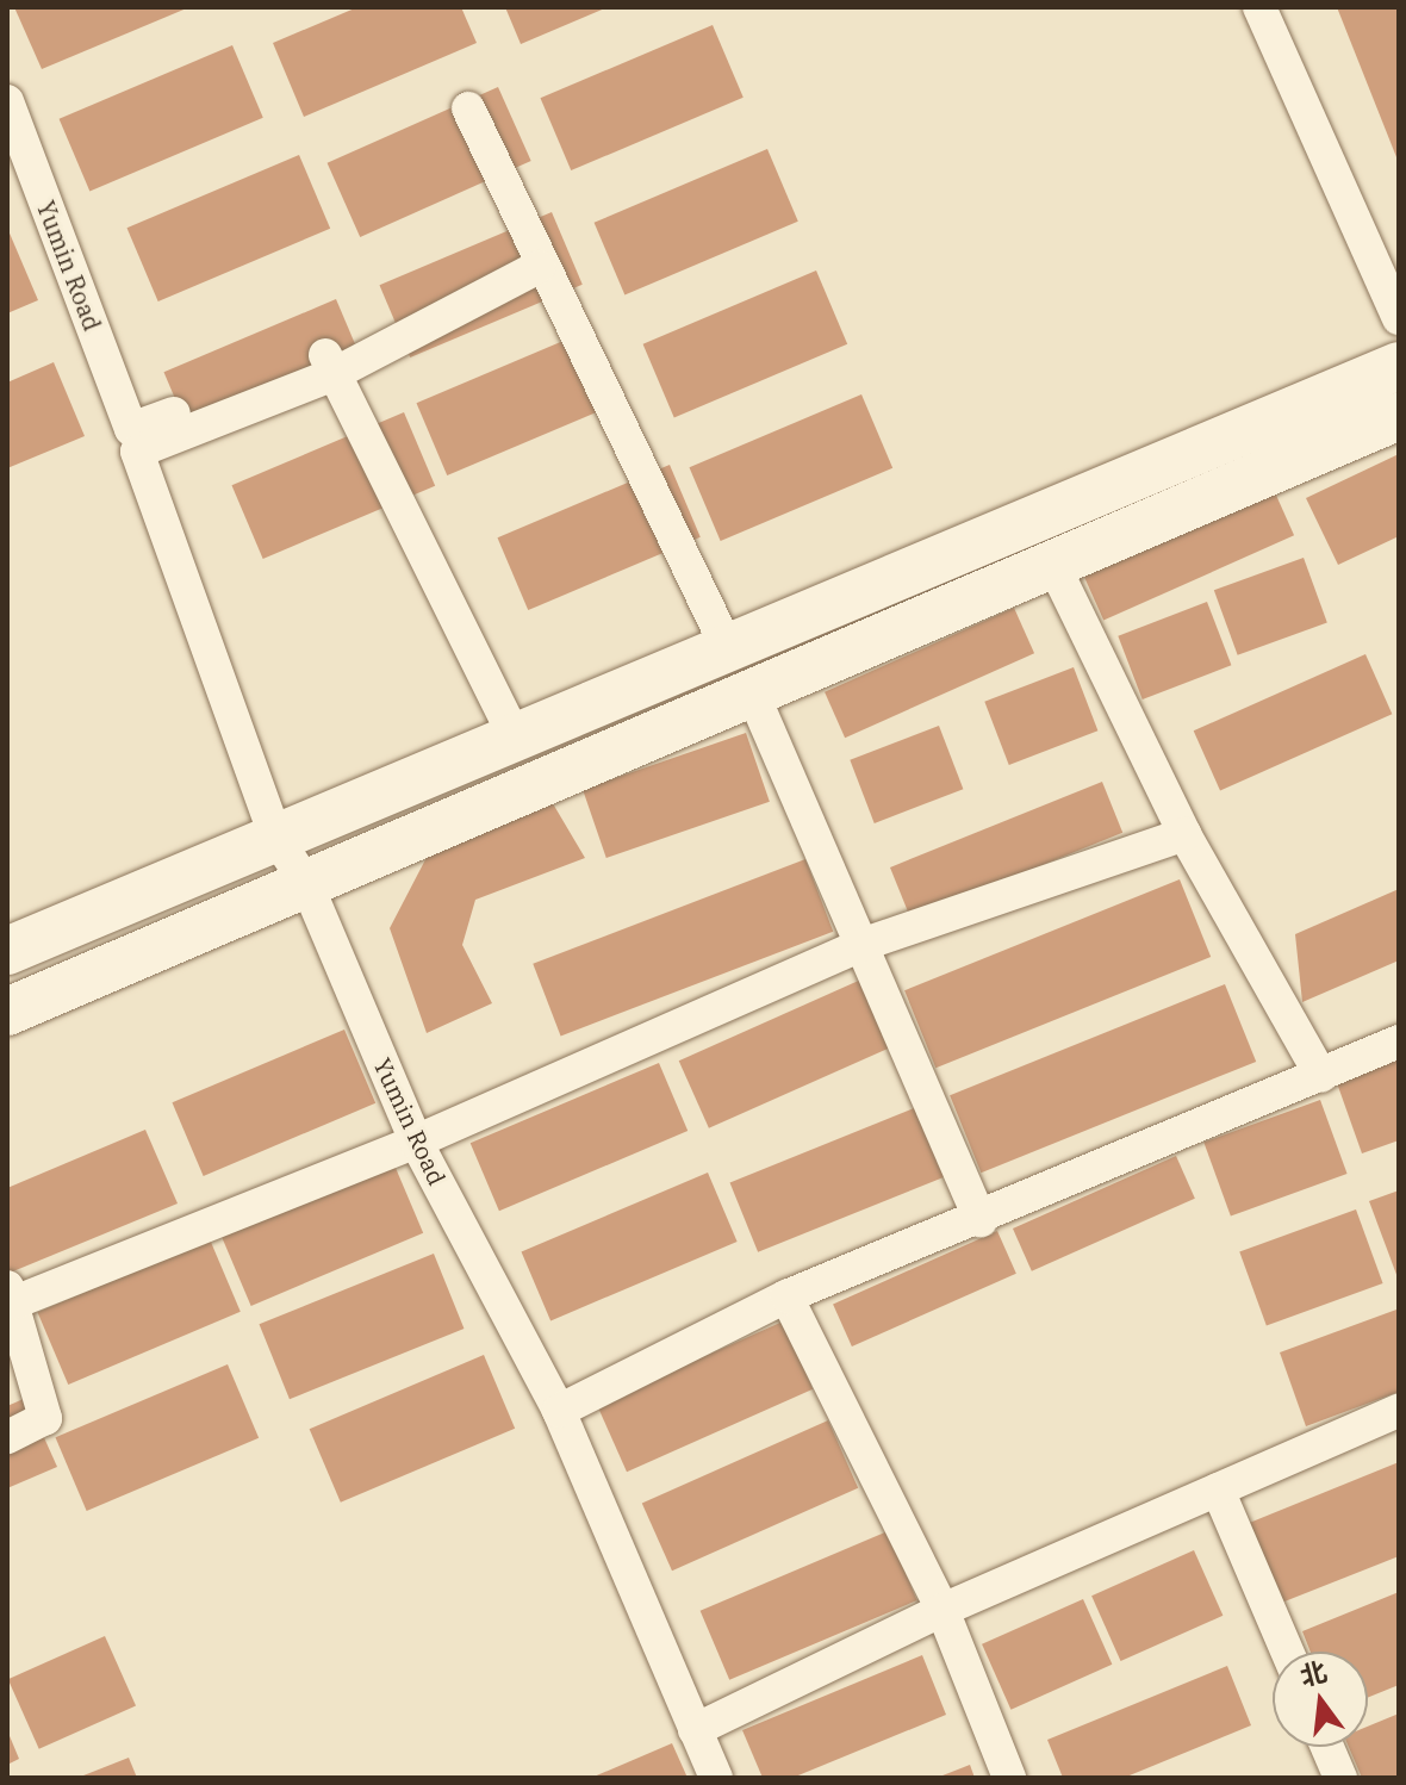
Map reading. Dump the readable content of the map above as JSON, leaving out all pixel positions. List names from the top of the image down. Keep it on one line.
{"streets":{"street":["Yumin Road"]},"north":"top"}
